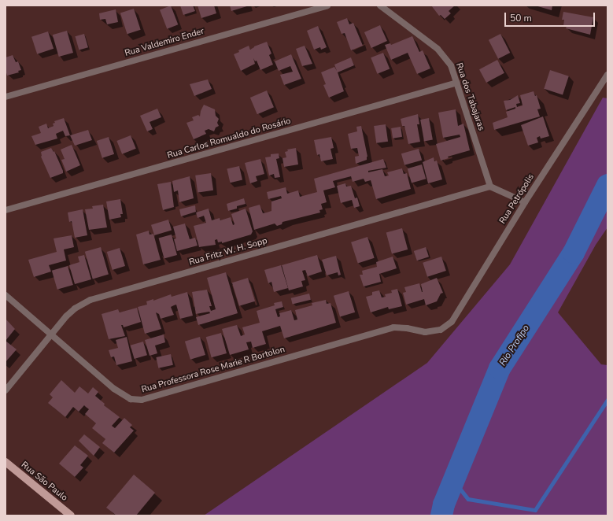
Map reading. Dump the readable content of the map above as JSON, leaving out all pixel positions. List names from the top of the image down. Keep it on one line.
{"streets":{"main road":["Rua São Paulo"],"street":["Rua Valdemiro Ender","Rua dos Tabajaras","Rua Carlos Romualdo do Rosário","Rua Petrópolis","Rua Fritz W. H. Sopp","Rua Professora Rose Marie R Bortolon"]},"crossings":[["Rua dos Tabajaras","Rua Carlos Romualdo do Rosário"],["Rua dos Tabajaras","Rua Fritz W. H. Sopp"],["Rua Petrópolis","Rua Professora Rose Marie R Bortolon"],["Rua Fritz W. H. Sopp","Rua Professora Rose Marie R Bortolon"]],"water":["Rio Profipo"],"scale_bar":"50 m"}
